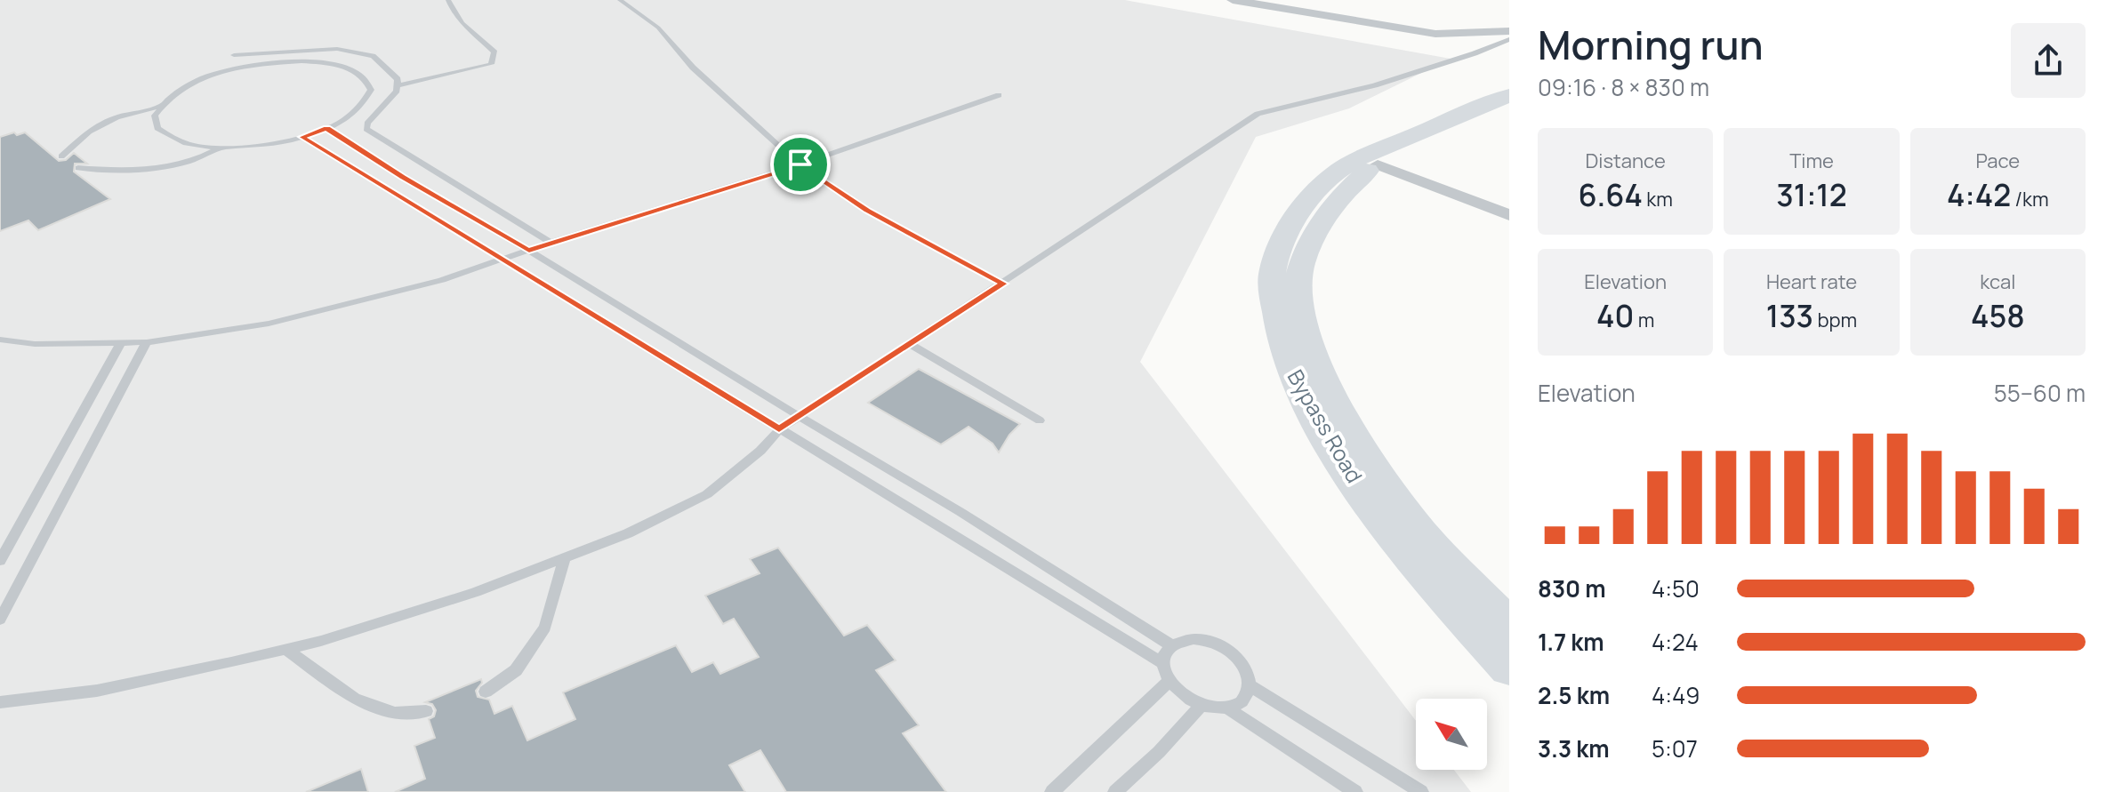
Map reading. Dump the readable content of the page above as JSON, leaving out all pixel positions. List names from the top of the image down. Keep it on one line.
{"streets":{"main road":["Bypass Road"]},"north":"top left","page":{"heading":["Morning run","09:16 · 8 × 830 m"],"stats":[["Distance","6.64 km"],["Time","31:12"],["Pace","4:42 /km"],["Elevation","40 m"],["Heart rate","133 bpm"],["kcal","458"]],"chart":["Elevation","55–60 m"],"list":[{"name":"830 m","note":"4:50"},{"name":"1.7 km","note":"4:24"},{"name":"2.5 km","note":"4:49"},{"name":"3.3 km","note":"5:07"}]}}
